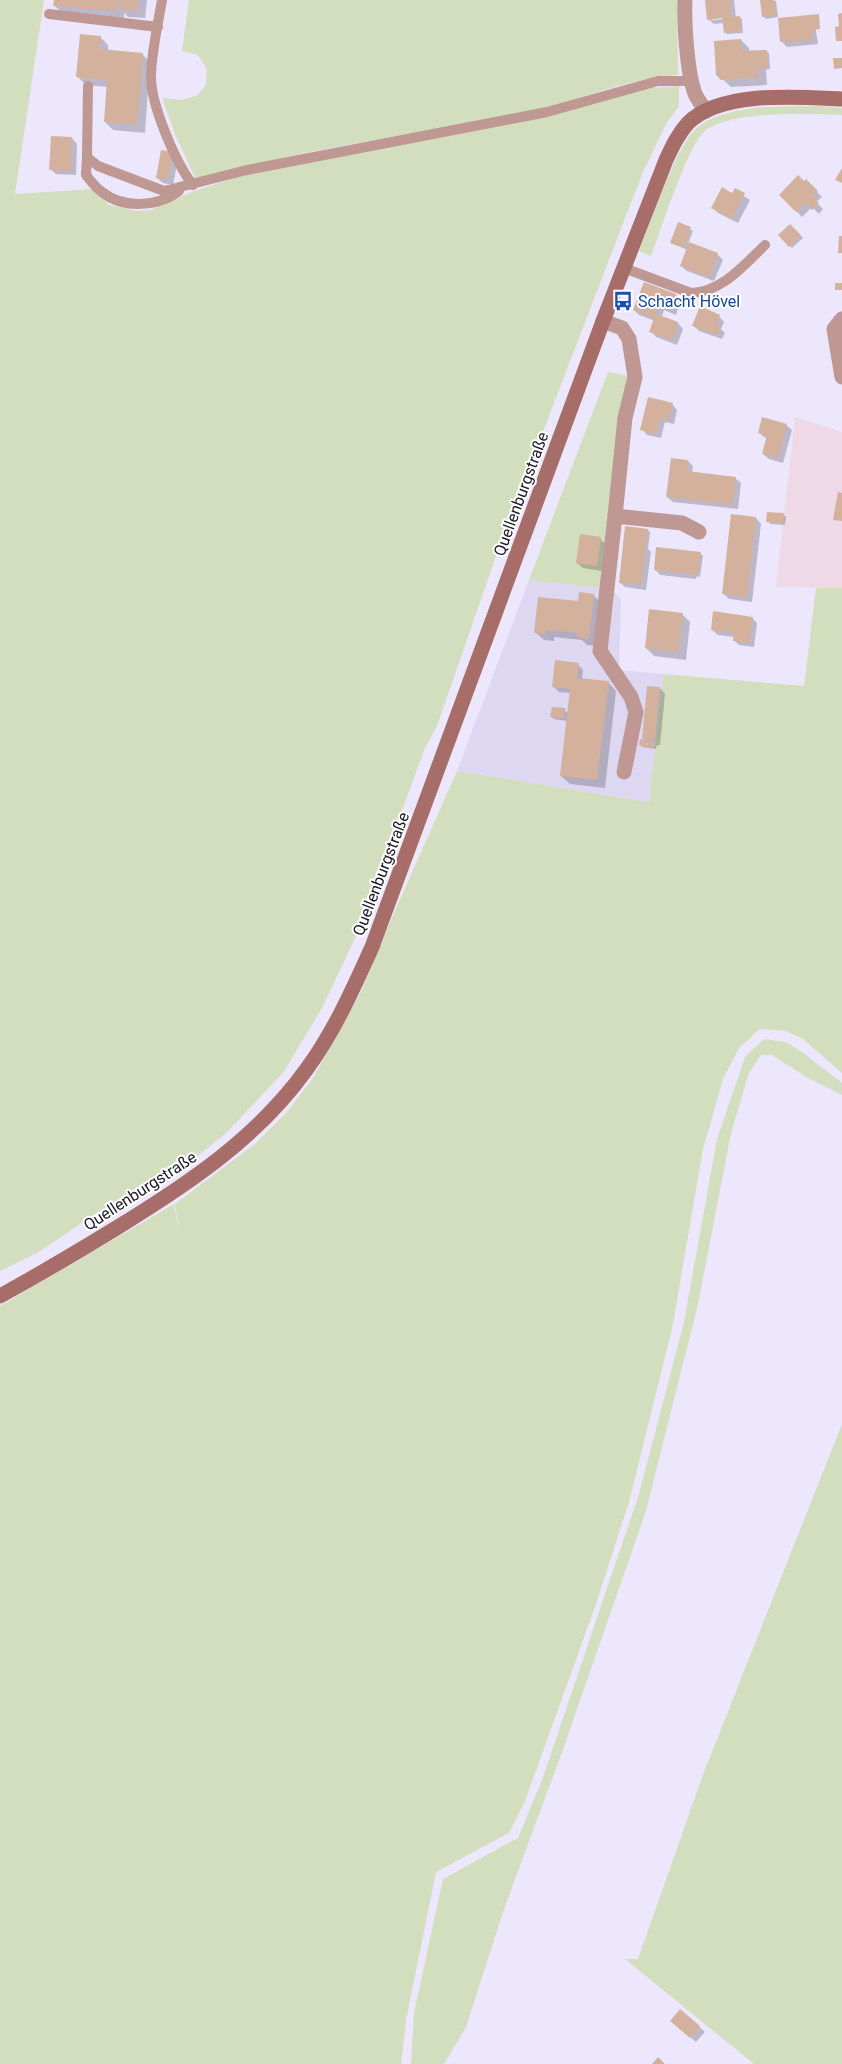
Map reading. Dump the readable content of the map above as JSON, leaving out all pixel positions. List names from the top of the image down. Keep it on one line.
{"streets":{"street":["Quellenburgstraße"]},"places":{"bus stop":["Schacht Hövel"]}}
